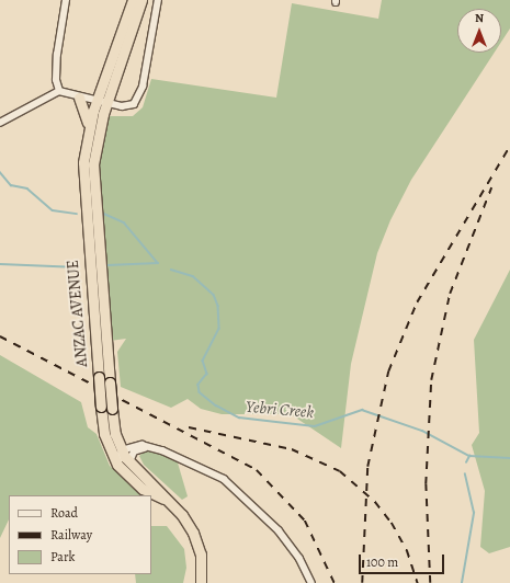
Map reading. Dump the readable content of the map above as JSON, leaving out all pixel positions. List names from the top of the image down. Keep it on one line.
{"streets":{"highway":["ANZAC AVENUE"]},"water":["Yebri Creek"],"legend":["Road","Railway","Park"],"scale_bar":"100 m","north":"top"}
